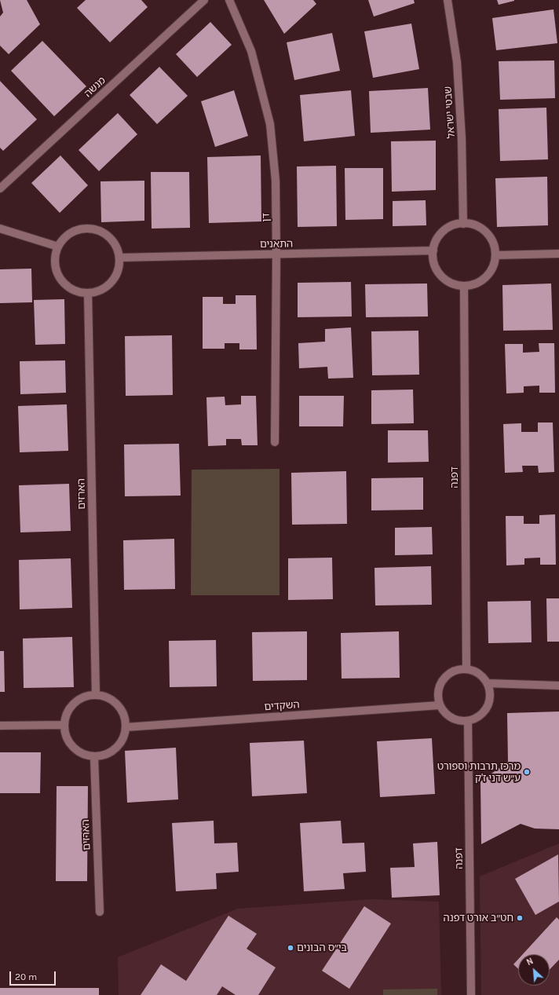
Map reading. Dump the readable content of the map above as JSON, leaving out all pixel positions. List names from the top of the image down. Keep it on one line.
{"streets":{"street":["מנשה","שבטי ישראל","דן","התאנים","דפנה","הארזים","השקדים"]},"crossings":[["שבטי ישראל","התאנים"],["שבטי ישראל","דפנה"],["דן","התאנים"],["התאנים","דפנה"],["התאנים","הארזים"],["דפנה","השקדים"],["הארזים","השקדים"]],"places":["מרכז תרבות וספורט ע״ש דני ז'ק","חט״ב אורט דפנה","בי״ס הבונים"],"scale_bar":"20 m","north":"top left"}
